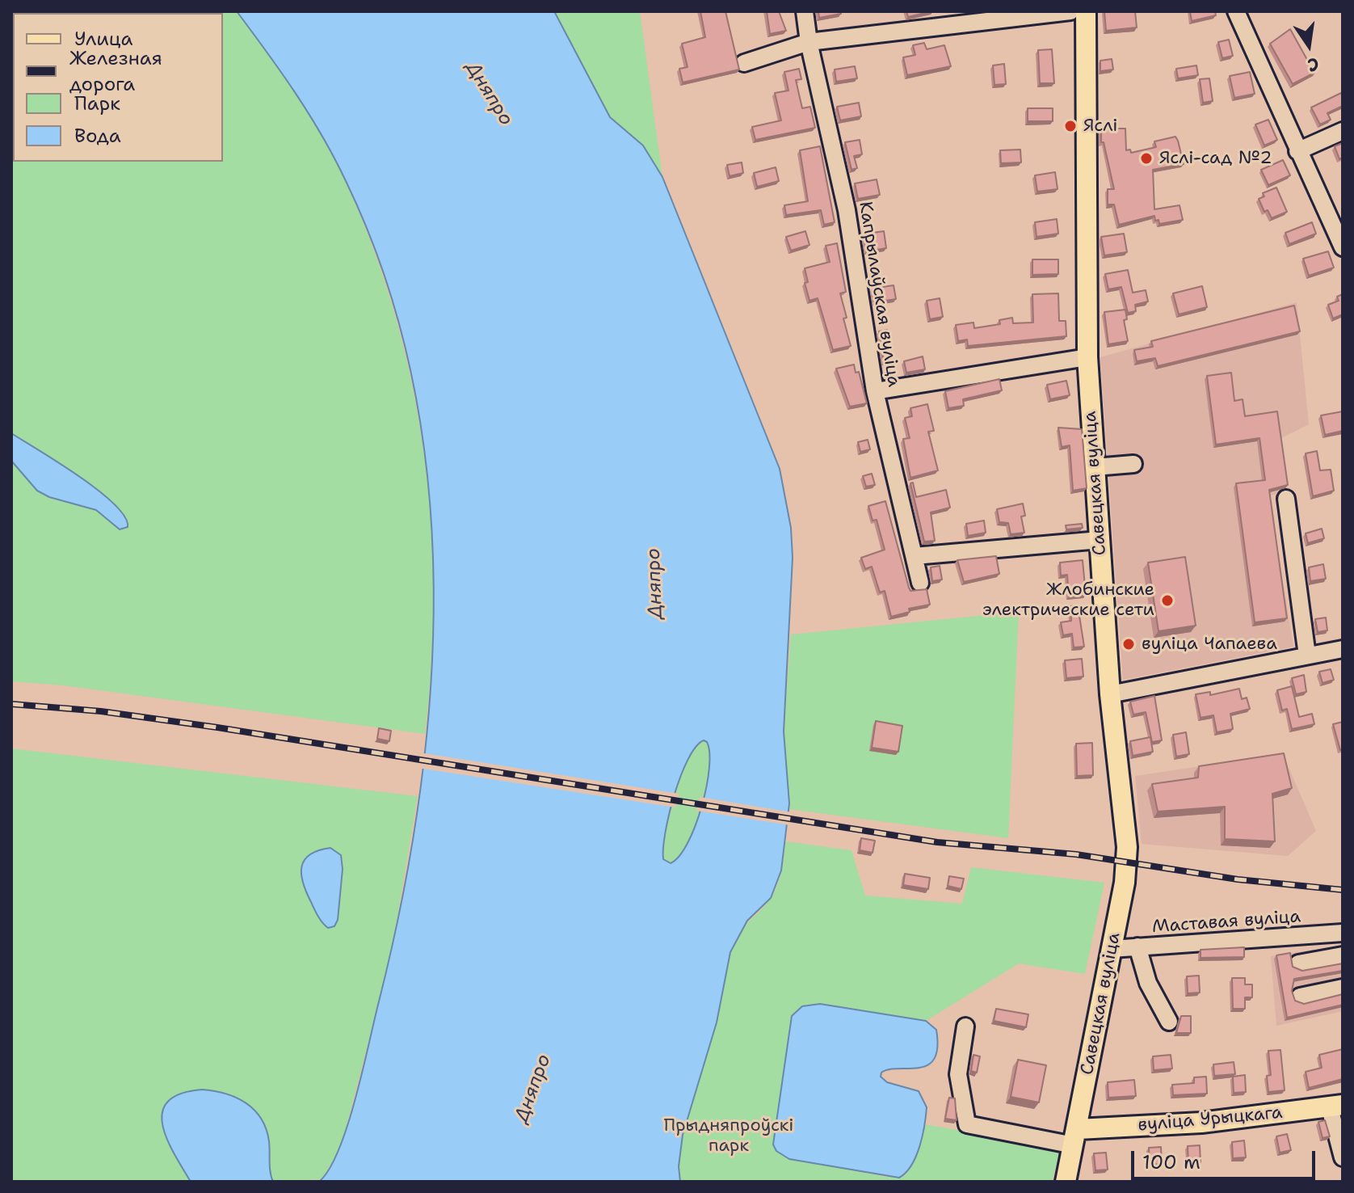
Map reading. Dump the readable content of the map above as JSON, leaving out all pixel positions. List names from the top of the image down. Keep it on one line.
{"streets":{"main road":["Савецкая вуліца","вуліца Урыцкага"],"street":["Капрылаўская вуліца","Маставая вуліца"]},"crossings":[["Савецкая вуліца","Маставая вуліца"],["Савецкая вуліца","вуліца Урыцкага"]],"water":["Дняпро"],"parks":["Прыдняпроўскі парк"],"places":["Яслі","Яслі-сад №2","Жлобинские электрические сети","вуліца Чапаева"],"legend":["Улица","Железная дорога","Парк","Вода"],"scale_bar":"100 m","north":"bottom"}
